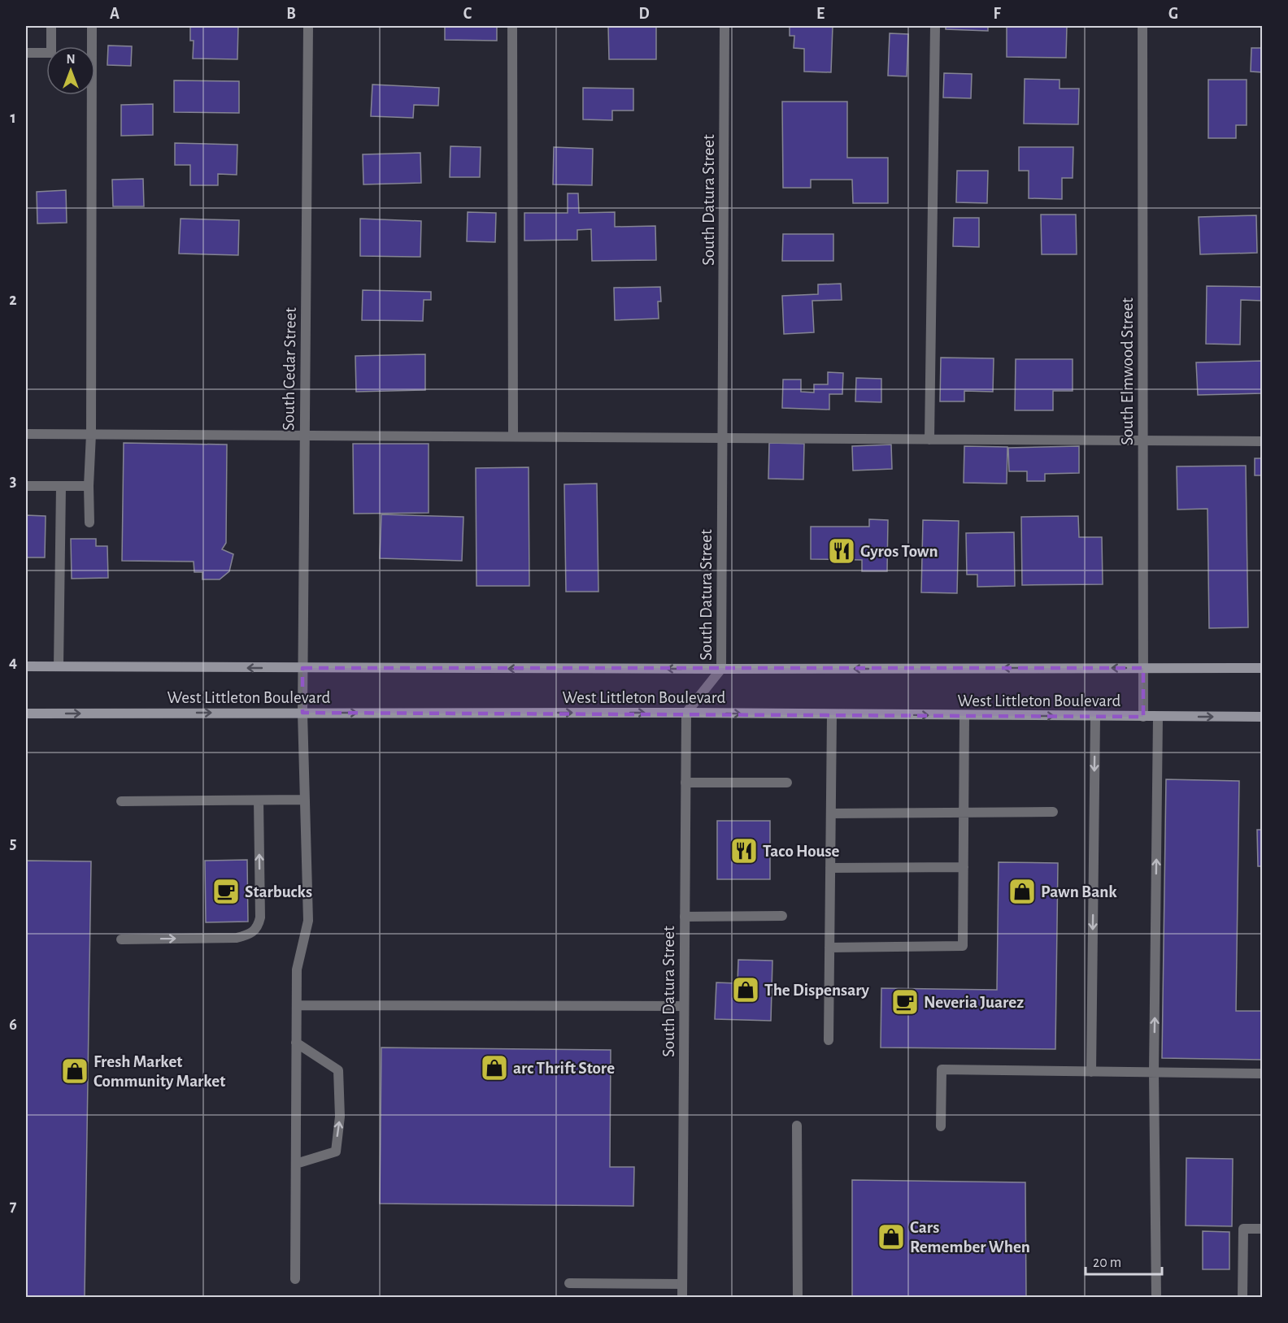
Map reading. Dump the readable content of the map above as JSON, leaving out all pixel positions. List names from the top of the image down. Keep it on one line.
{"streets":{"main road":["West Littleton Boulevard"],"street":["South Datura Street","South Cedar Street","South Elmwood Street"]},"crossings":[["South Datura Street","West Littleton Boulevard"],["South Cedar Street","West Littleton Boulevard"],["South Elmwood Street","West Littleton Boulevard"]],"places":{"restaurant":["Gyros Town","Taco House"],"cafe":["Starbucks","Neveria Juarez"],"shop":["Pawn Bank","The Dispensary","arc Thrift Store","Fresh Market Community Market","Cars Remember When"]},"scale_bar":"20 m","north":"top","grid":{"columns":["A","B","C","D","E","F","G"],"rows":["1","2","3","4","5","6","7"]}}
